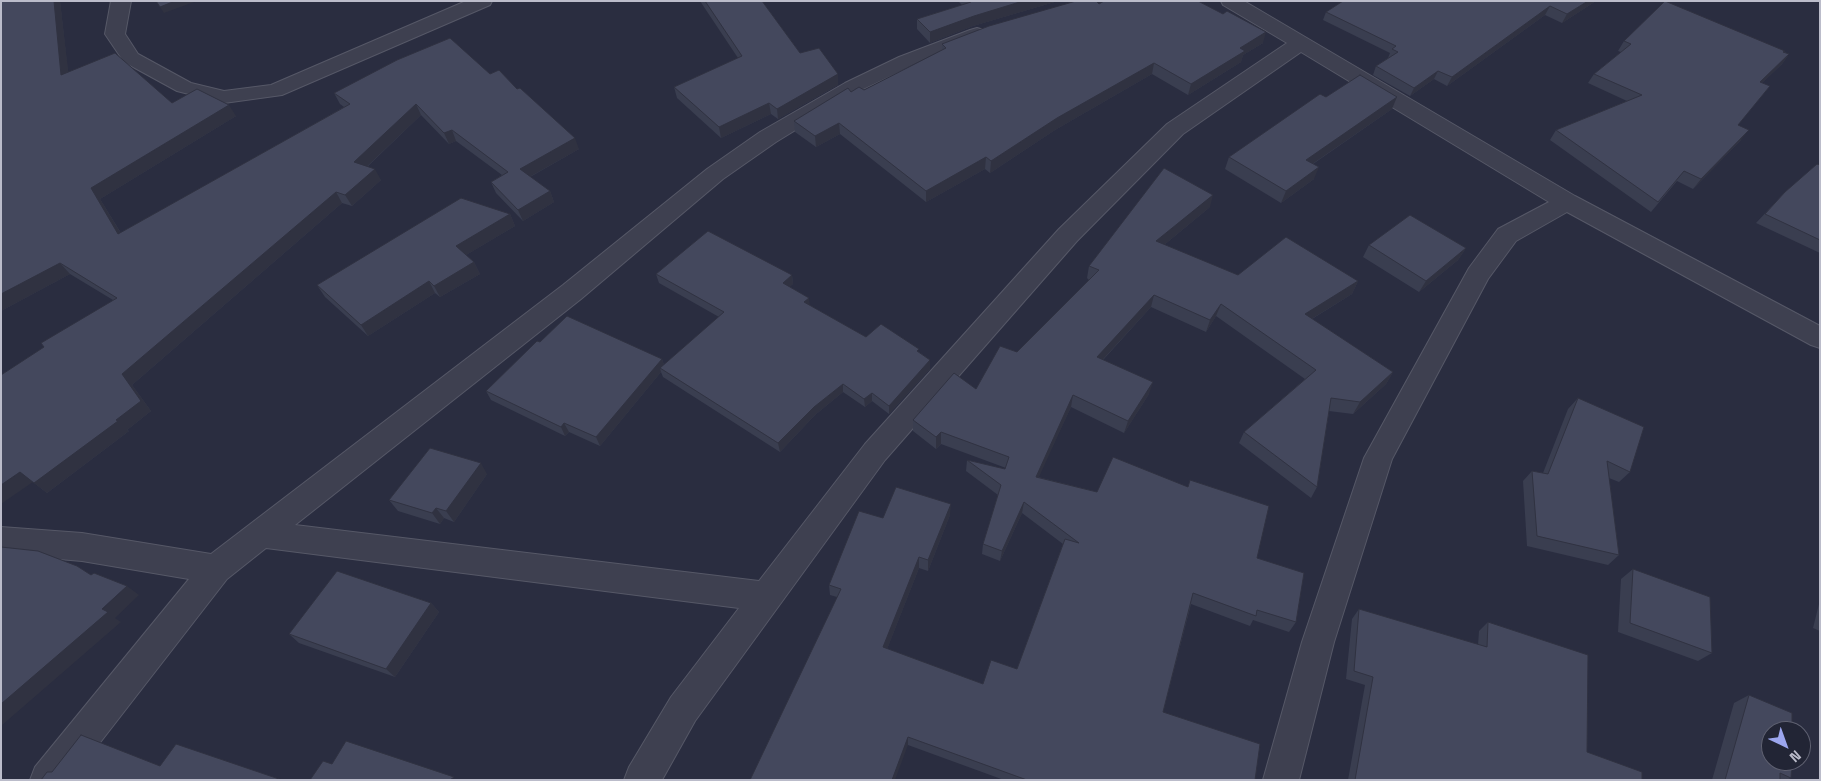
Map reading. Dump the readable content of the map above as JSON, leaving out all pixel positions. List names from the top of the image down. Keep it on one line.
{"north":"bottom right"}
